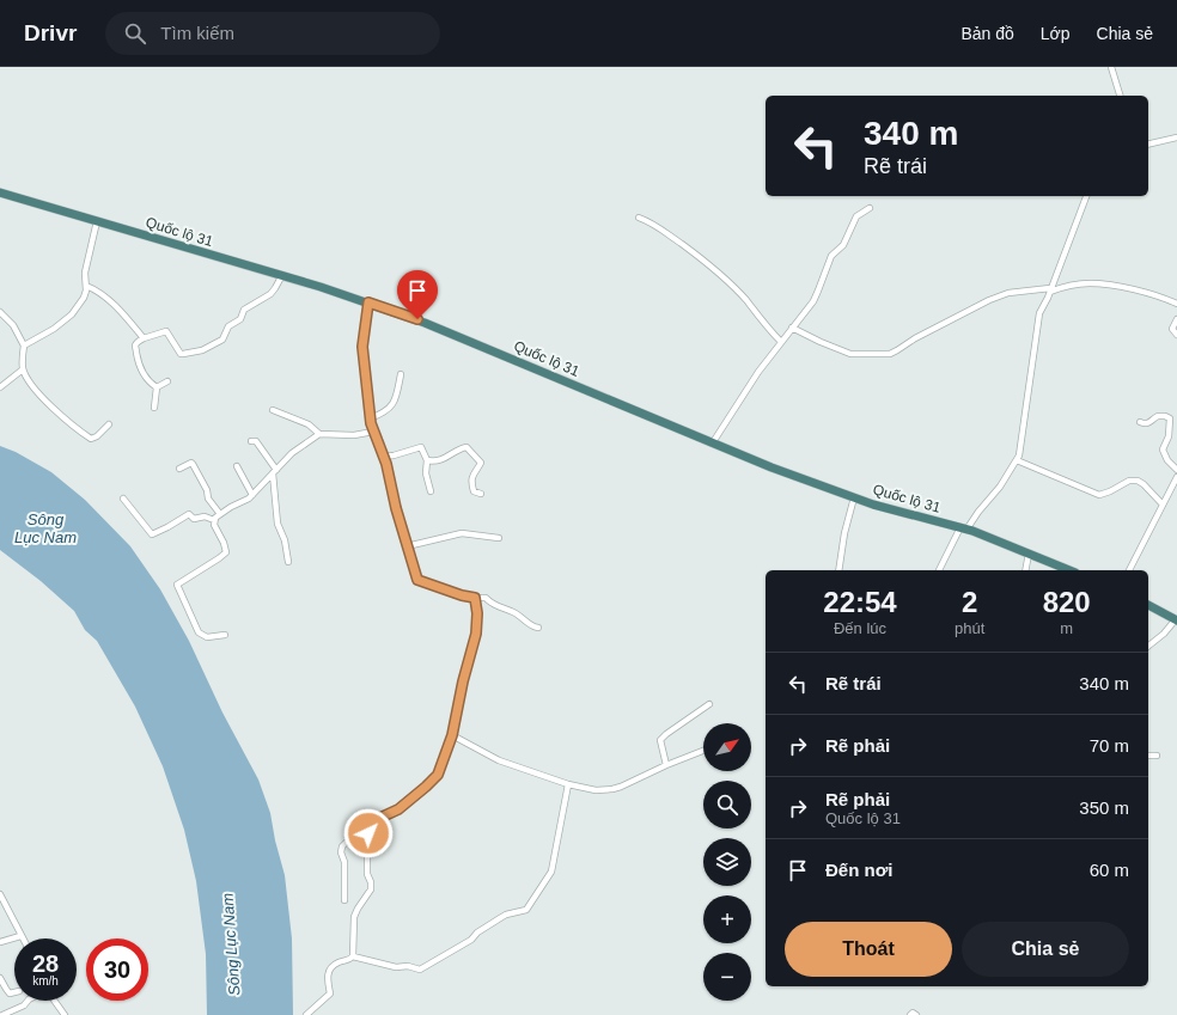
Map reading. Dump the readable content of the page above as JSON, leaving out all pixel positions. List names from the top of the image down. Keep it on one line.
{"streets":{"highway":["Quốc lộ 31"]},"water":["Sông Lục Nam"],"north":"top right","page":{"header":"Drivr","search":"Tìm kiếm","nav":["Bản đồ","Lớp","Chia sẻ"],"turn":["340 m","Rẽ trái"],"eta":["22:54","Đến lúc","2","phút","820","m"],"list":[{"name":"Rẽ trái","value":"340 m"},{"name":"Rẽ phải","value":"70 m"},{"name":"Rẽ phải","note":"Quốc lộ 31","value":"350 m"},{"name":"Đến nơi","value":"60 m"}],"map_buttons":["+","−"],"buttons":["Thoát","Chia sẻ"],"speed":"28 km/h","limit":"30"}}
